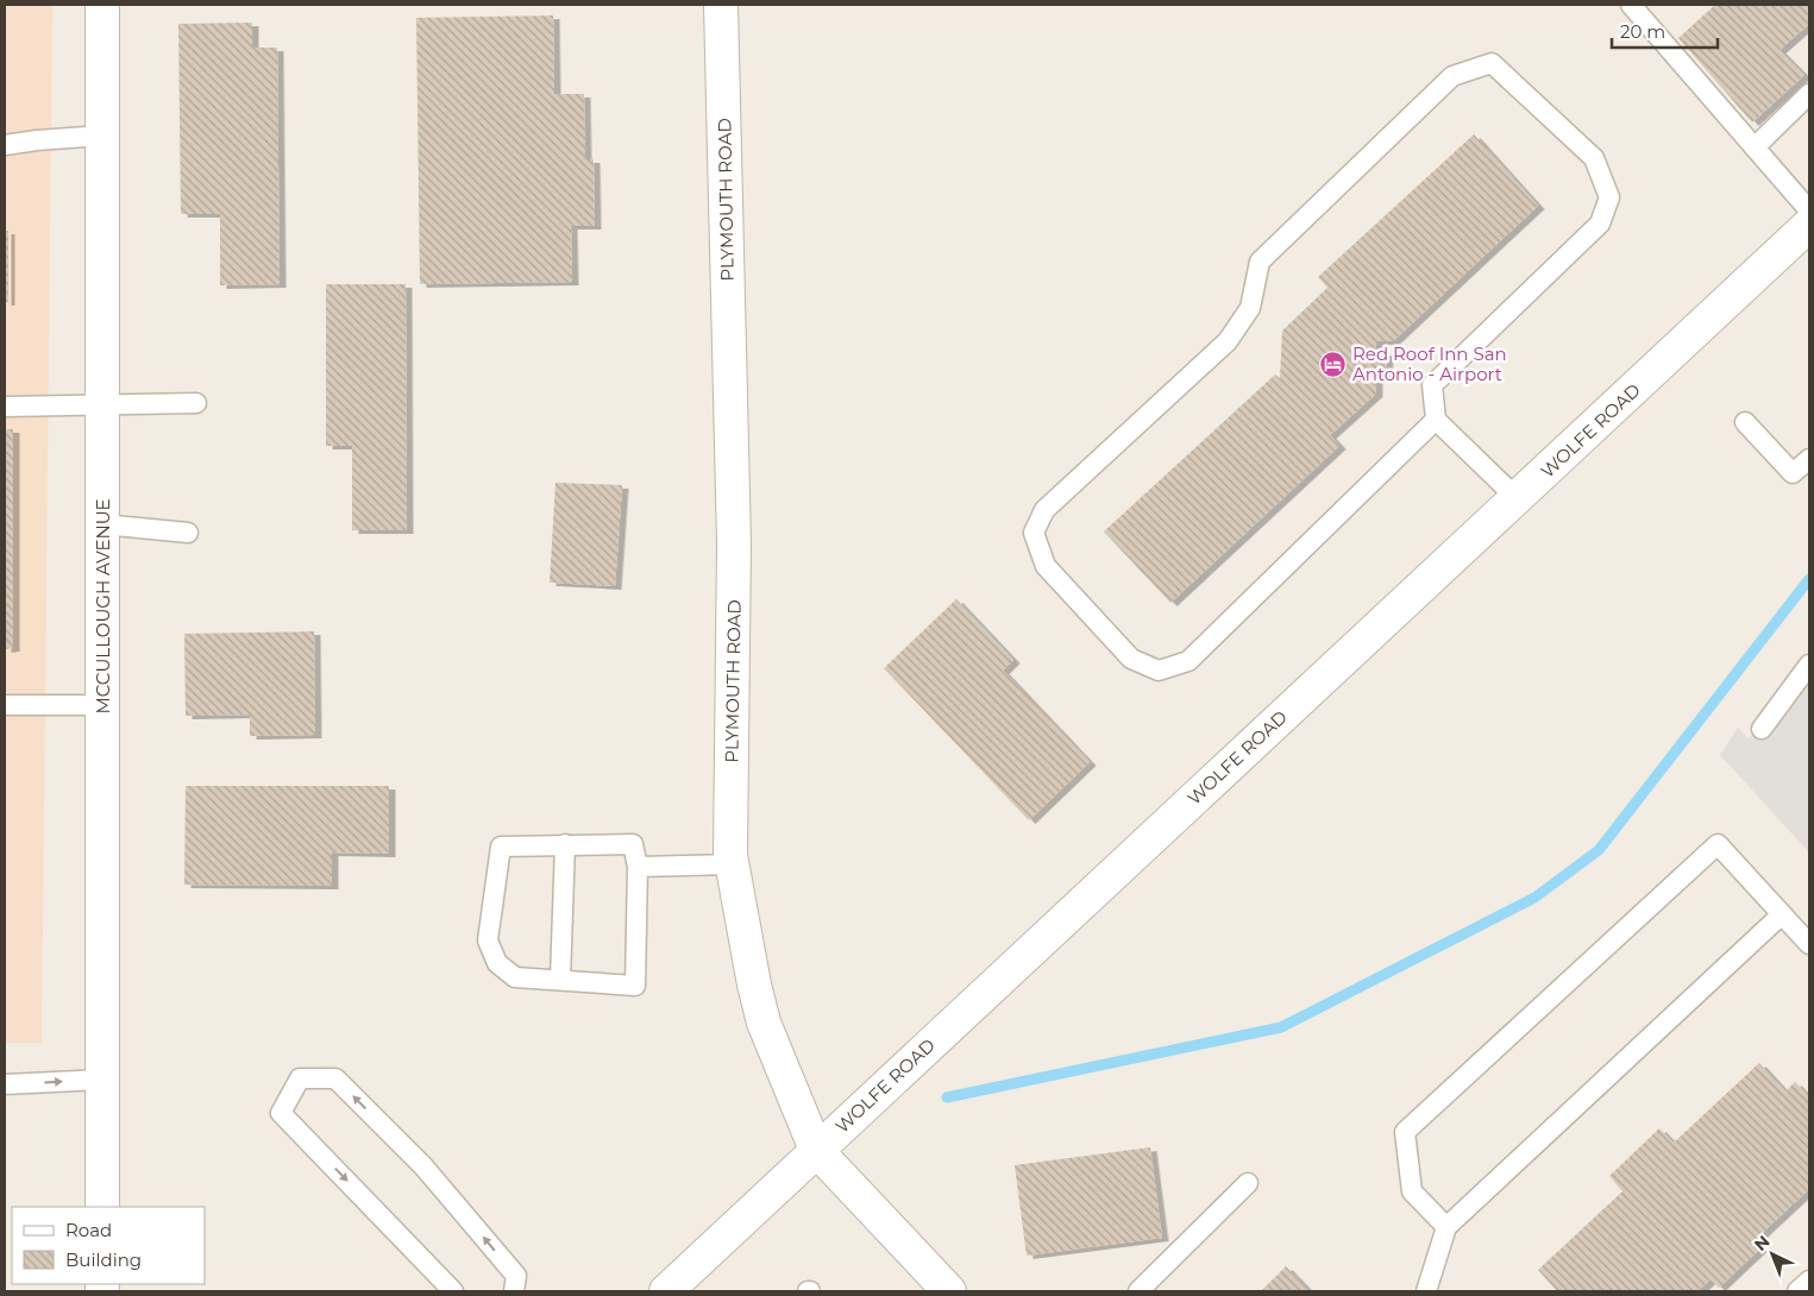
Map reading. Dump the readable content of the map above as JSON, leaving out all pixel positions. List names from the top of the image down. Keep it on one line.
{"streets":{"street":["PLYMOUTH ROAD","WOLFE ROAD","MCCULLOUGH AVENUE"]},"crossings":[["PLYMOUTH ROAD","WOLFE ROAD"]],"places":{"hotel":["Red Roof Inn San Antonio - Airport"]},"legend":["Road","Building"],"scale_bar":"20 m","north":"top left"}
